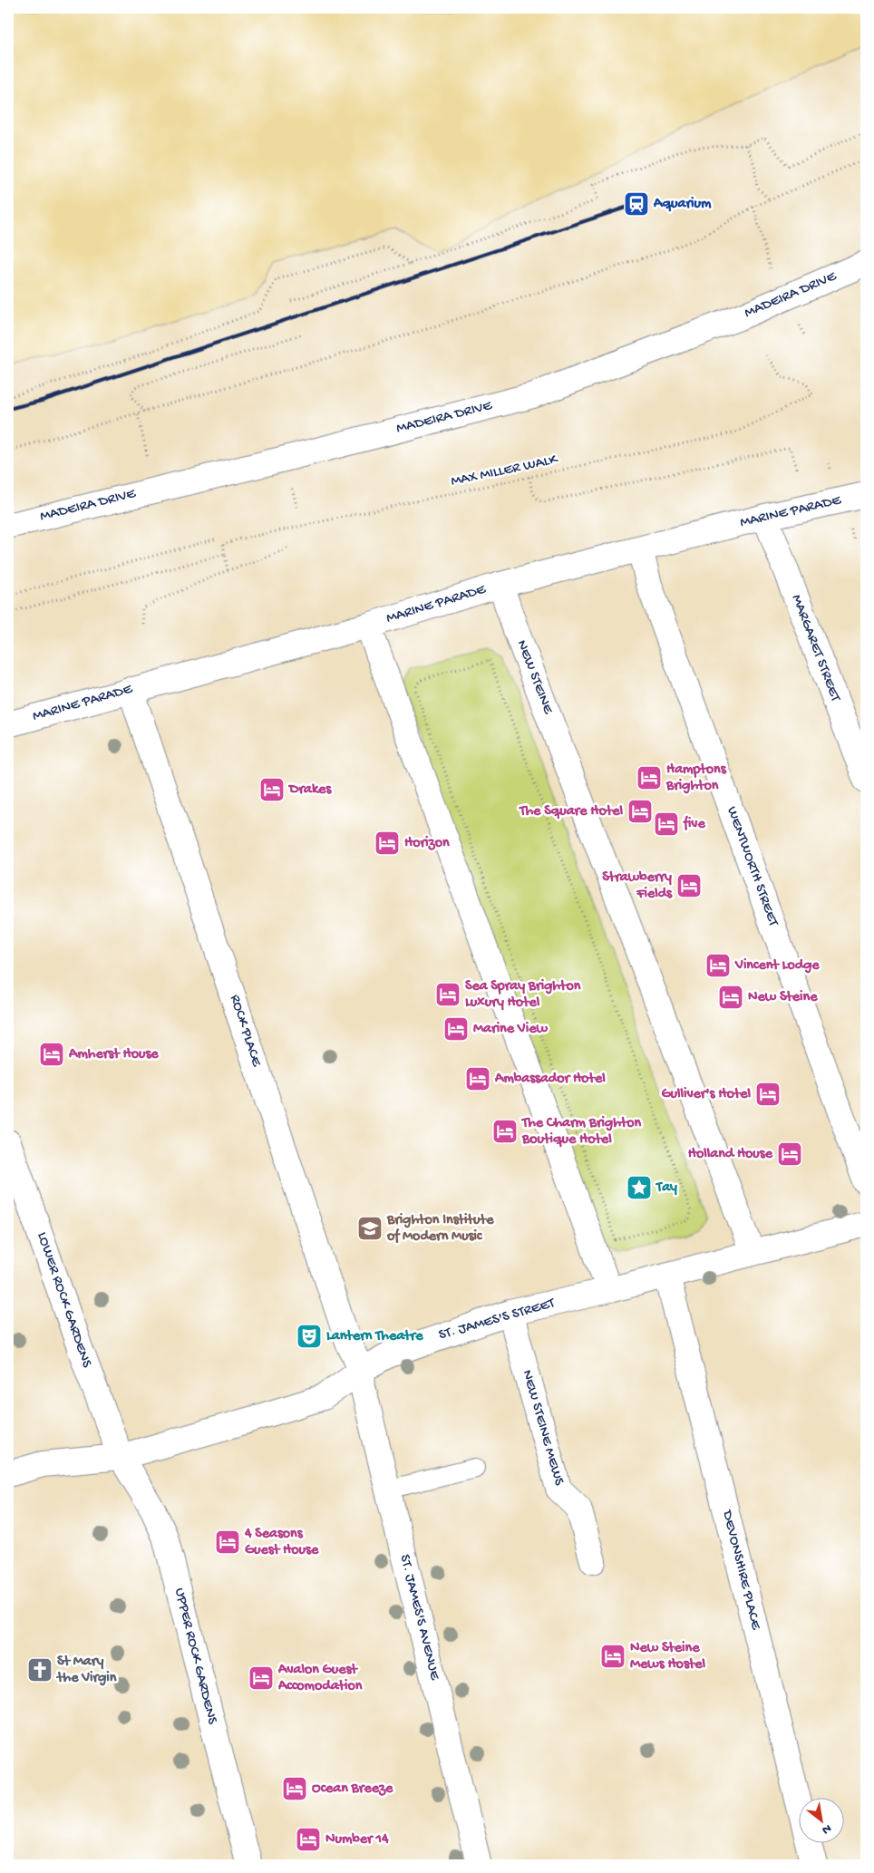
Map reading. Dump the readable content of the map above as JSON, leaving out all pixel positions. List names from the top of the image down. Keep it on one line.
{"streets":{"street":["MADEIRA DRIVE","MARINE PARADE","MARGARET STREET","NEW STEINE","WENTWORTH STREET","ROCK PLACE","LOWER ROCK GARDENS","ST. JAMES'S STREET","NEW STEINE MEWS","DEVONSHIRE PLACE","ST. JAMES'S AVENUE","UPPER ROCK GARDENS"],"path":["MAX MILLER WALK"]},"crossings":[["MARINE PARADE","MARGARET STREET"],["MARINE PARADE","NEW STEINE"],["MARINE PARADE","WENTWORTH STREET"],["MARINE PARADE","ROCK PLACE"],["NEW STEINE","ST. JAMES'S STREET"],["ROCK PLACE","ST. JAMES'S STREET"],["ROCK PLACE","ST. JAMES'S AVENUE"],["LOWER ROCK GARDENS","ST. JAMES'S STREET"],["LOWER ROCK GARDENS","UPPER ROCK GARDENS"],["ST. JAMES'S STREET","NEW STEINE MEWS"],["ST. JAMES'S STREET","DEVONSHIRE PLACE"],["ST. JAMES'S STREET","ST. JAMES'S AVENUE"],["ST. JAMES'S STREET","UPPER ROCK GARDENS"]],"places":{"station":["Aquarium"],"hotel":["Hamptons Brighton","Drakes","The Square Hotel","five","Horizon","Strawberry Fields","Vincent Lodge","Sea Spray Brighton Luxury Hotel","New Steine","Marine View","Amherst House","Ambassador Hotel","Gulliver's Hotel","The Charm Brighton Boutique Hotel","Holland House","4 Seasons Guest House","New Steine Mews Hostel","Avalon Guest Accomodation","Ocean Breeze","Number 14"],"place":["Tay"],"school or university":["Brighton Institute of Modern Music"],"theatre":["Lantern Theatre"],"church":["St Mary the Virgin"]},"north":"bottom right"}
